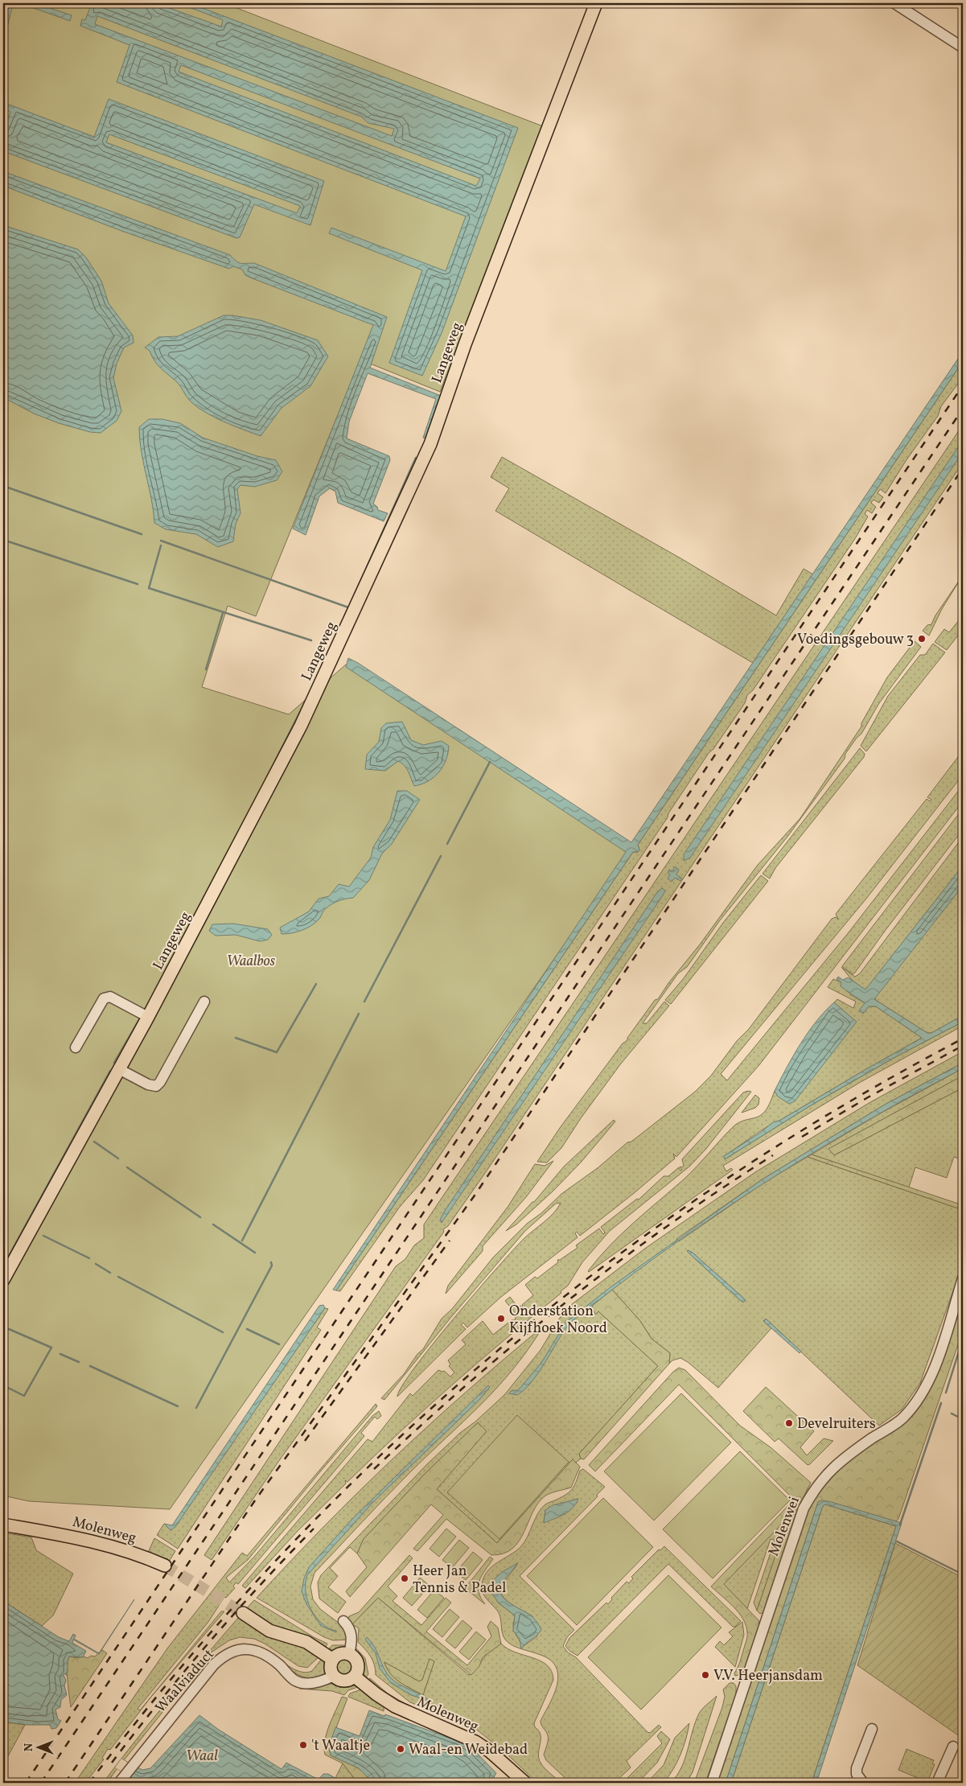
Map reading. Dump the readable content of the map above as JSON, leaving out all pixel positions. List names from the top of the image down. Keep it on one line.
{"streets":{"main road":["Langeweg","Molenweg"],"street":["Molenwei","Waalviaduct"]},"crossings":[["Molenweg","Waalviaduct"]],"water":["Waal"],"parks":["Waalbos"],"places":["Voedingsgebouw 3","Onderstation Kijfhoek Noord","Develruiters","Heer Jan Tennis & Padel","V.V. Heerjansdam","'t Waaltje","Waal-en Weidebad"],"north":"left"}
